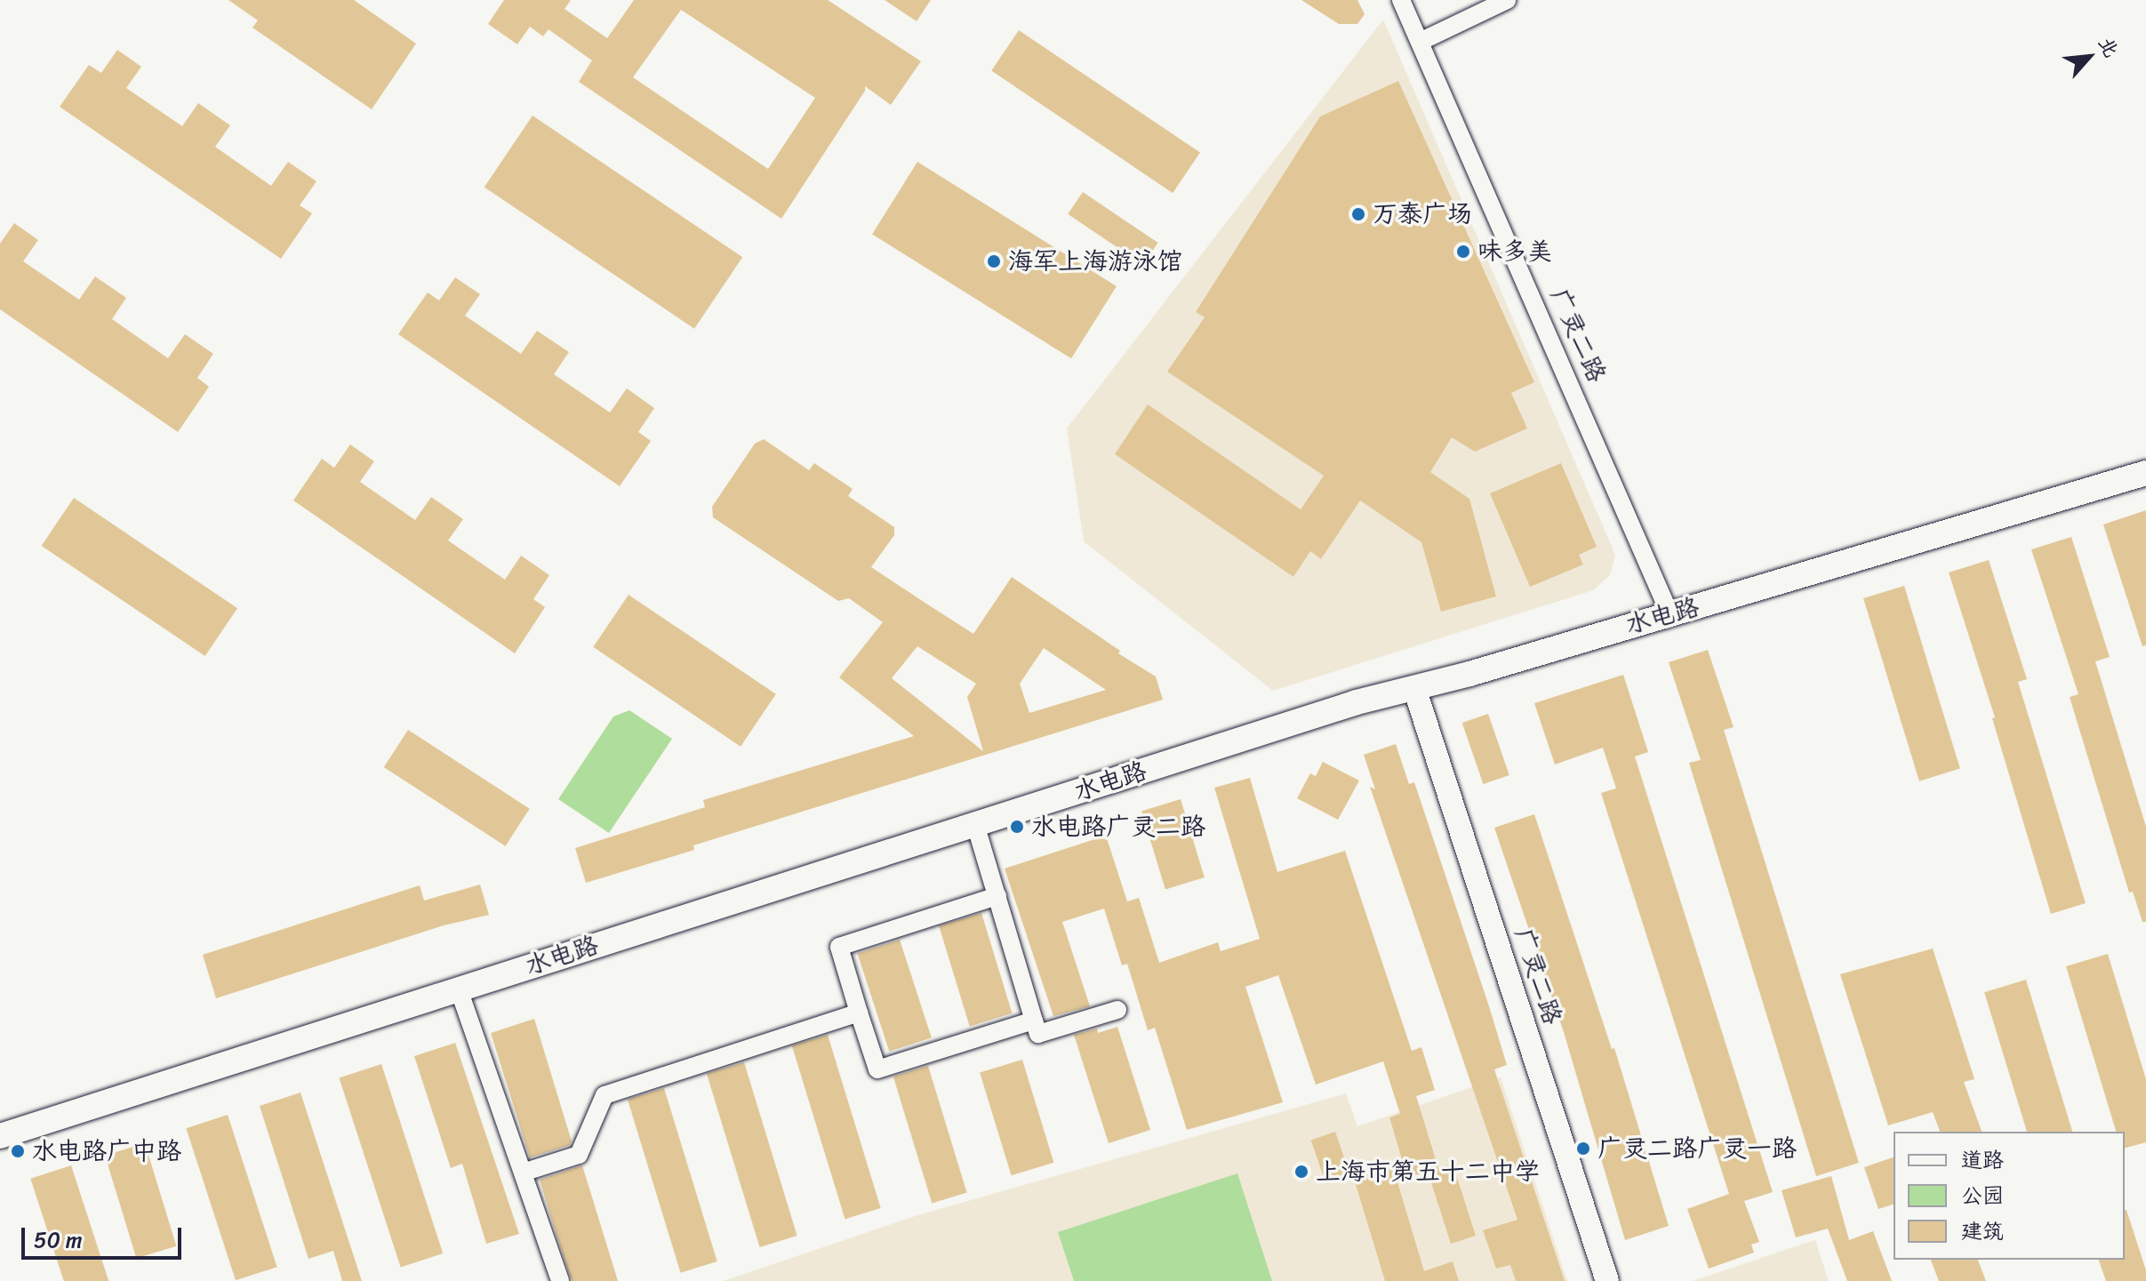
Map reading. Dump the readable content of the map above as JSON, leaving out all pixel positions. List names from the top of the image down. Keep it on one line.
{"streets":{"main road":["水电路"],"street":["广灵二路"]},"crossings":[["广灵二路","水电路"]],"places":["万泰广场","味多美","海军上海游泳馆","水电路广灵二路","广灵二路广灵一路","水电路广中路","上海市第五十二中学"],"legend":["道路","公园","建筑"],"scale_bar":"50 m","north":"top right"}
